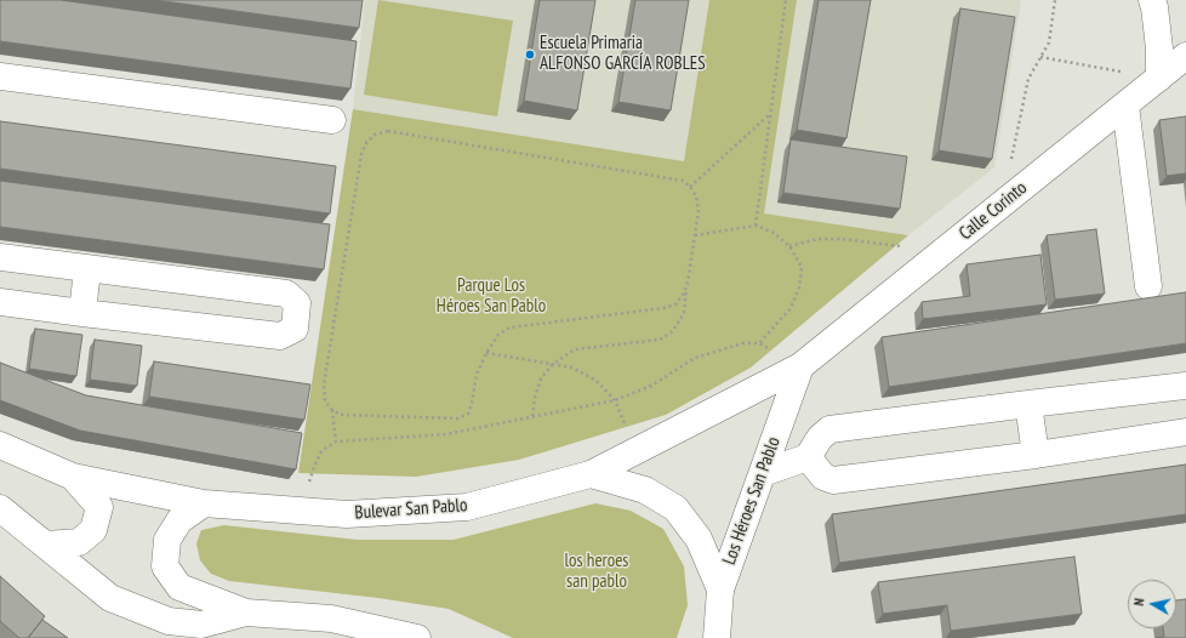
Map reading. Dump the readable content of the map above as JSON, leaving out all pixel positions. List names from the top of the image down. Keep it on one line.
{"streets":{"street":["Calle Corinto","Los Héroes San Pablo","Bulevar San Pablo"]},"crossings":[["Calle Corinto","Los Héroes San Pablo"],["Calle Corinto","Bulevar San Pablo"],["Los Héroes San Pablo","Bulevar San Pablo"]],"parks":["Parque Los Héroes San Pablo","los heroes san pablo"],"places":["Escuela Primaria ALFONSO GARCÍA ROBLES"],"north":"left"}
